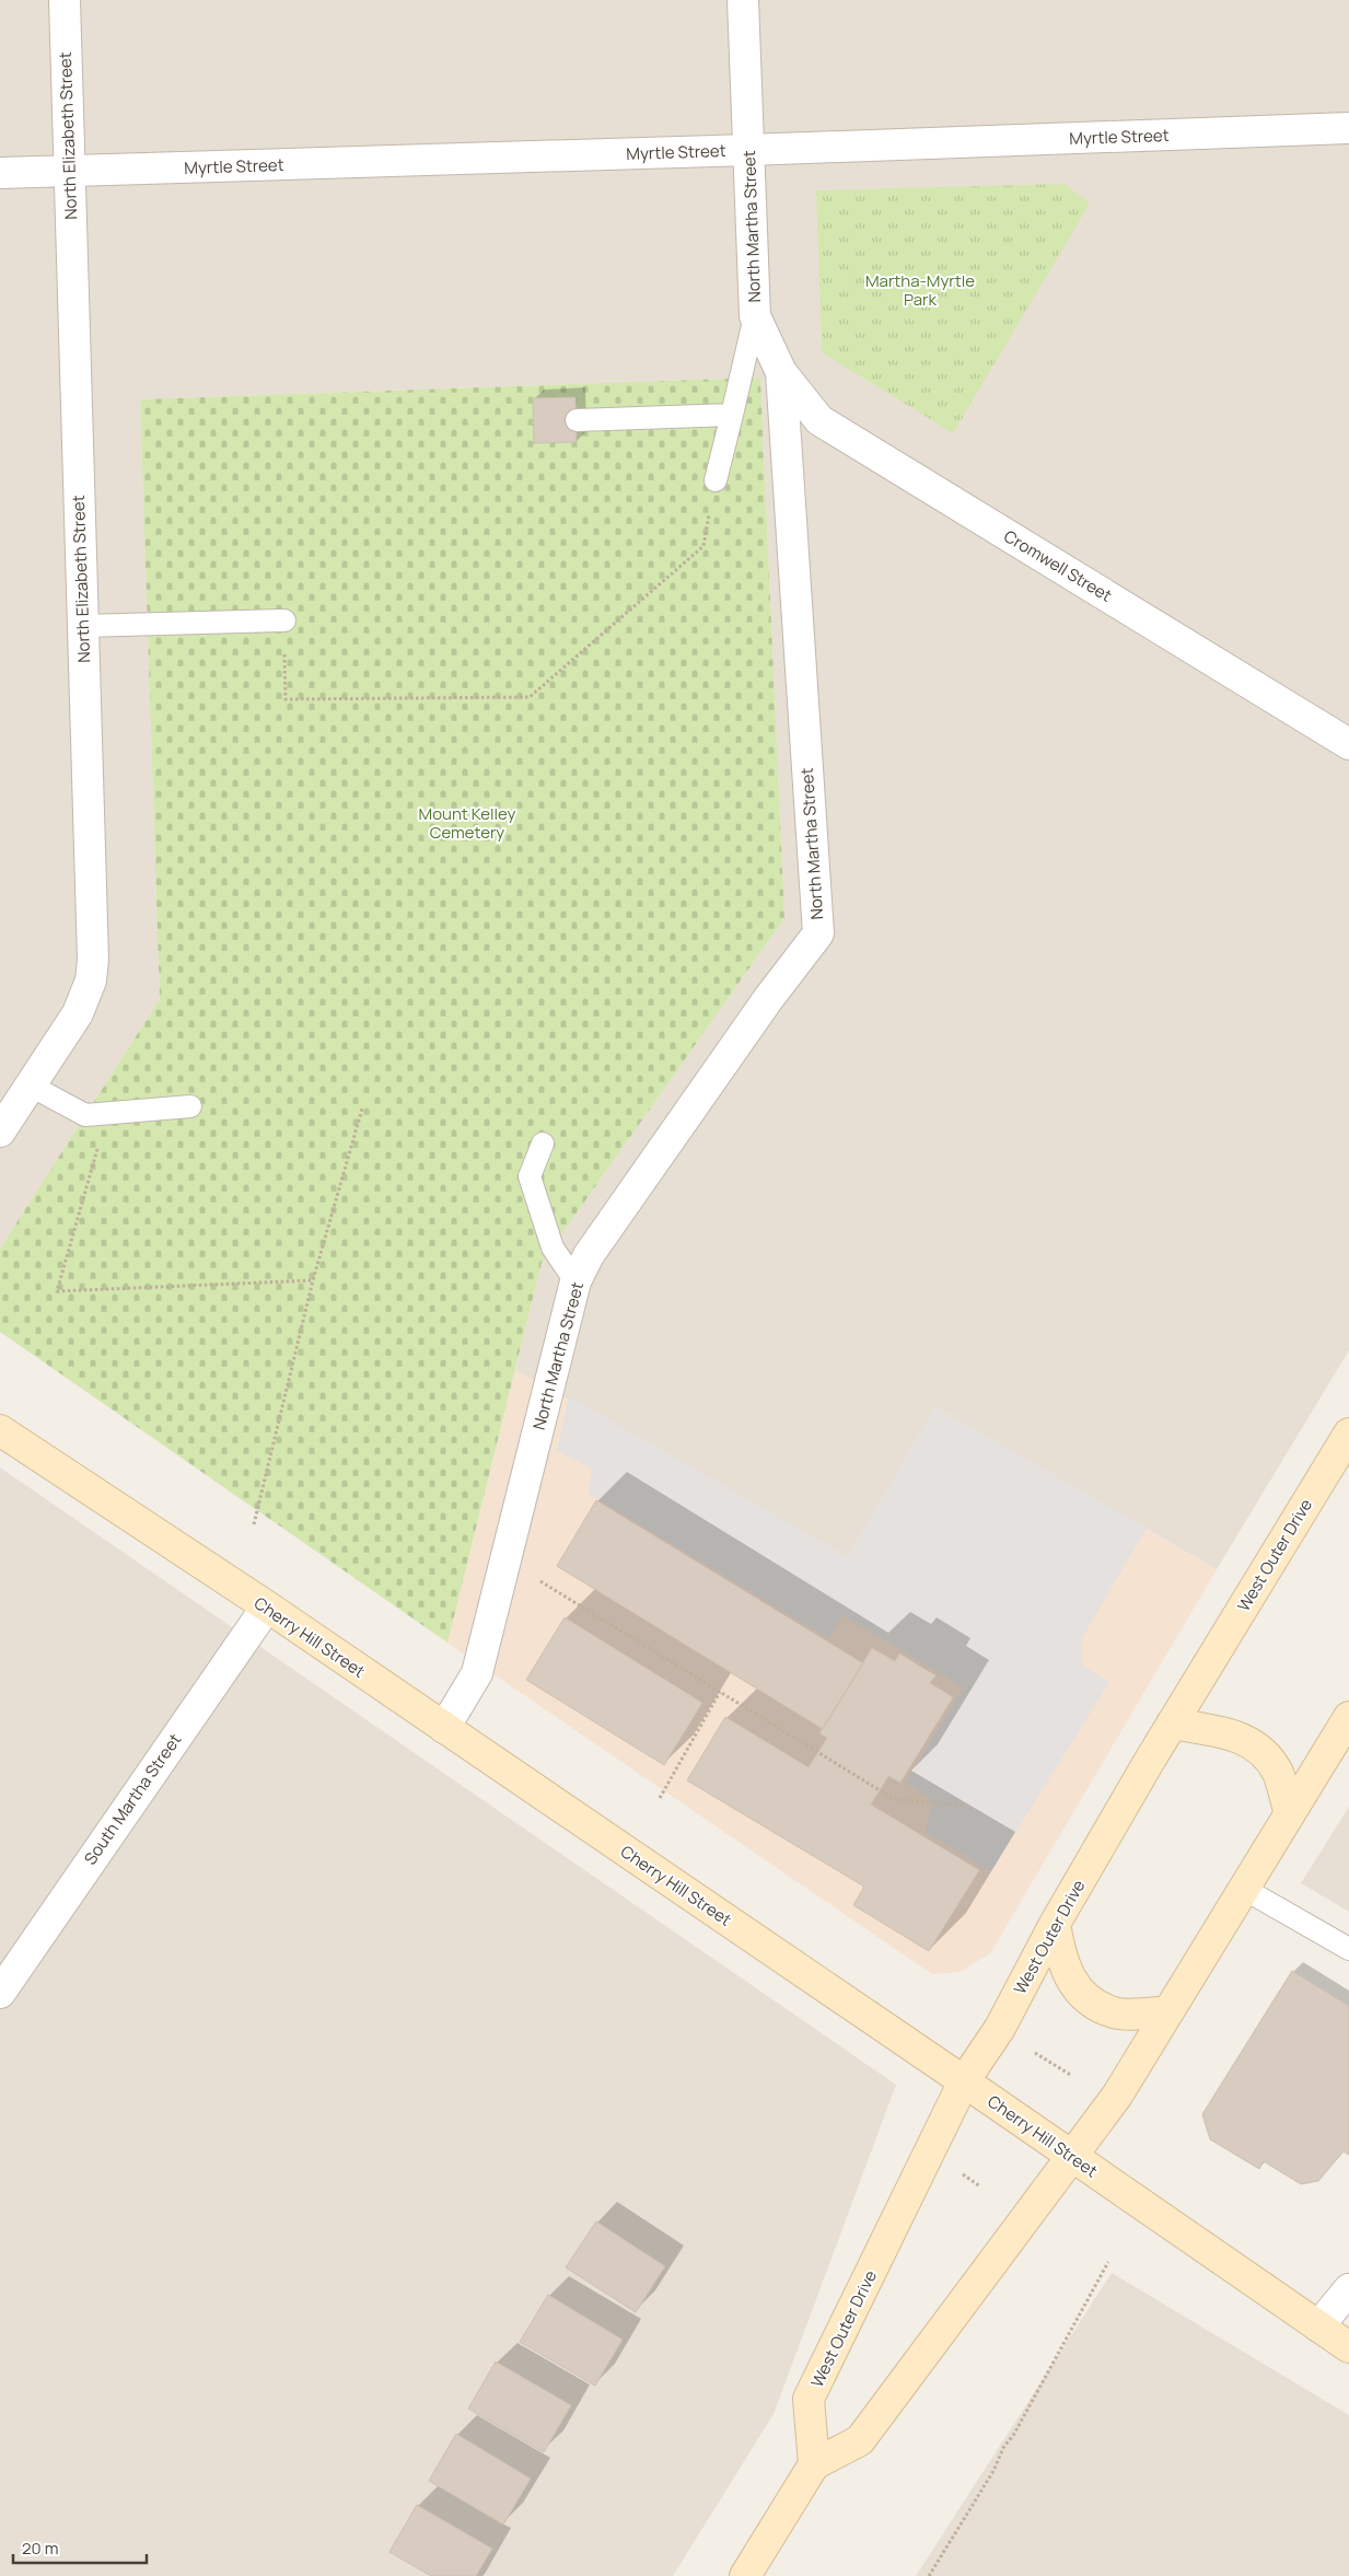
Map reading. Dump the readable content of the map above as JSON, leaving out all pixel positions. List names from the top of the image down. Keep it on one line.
{"streets":{"main road":["West Outer Drive","Cherry Hill Street"],"street":["North Elizabeth Street","Myrtle Street","North Martha Street","Cromwell Street","South Martha Street"]},"crossings":[["North Elizabeth Street","Myrtle Street"],["Myrtle Street","North Martha Street"],["North Martha Street","Cromwell Street"],["North Martha Street","Cherry Hill Street"],["West Outer Drive","Cherry Hill Street"],["Cherry Hill Street","South Martha Street"]],"parks":["Martha-Myrtle Park","Mount Kelley Cemetery"],"scale_bar":"20 m"}
